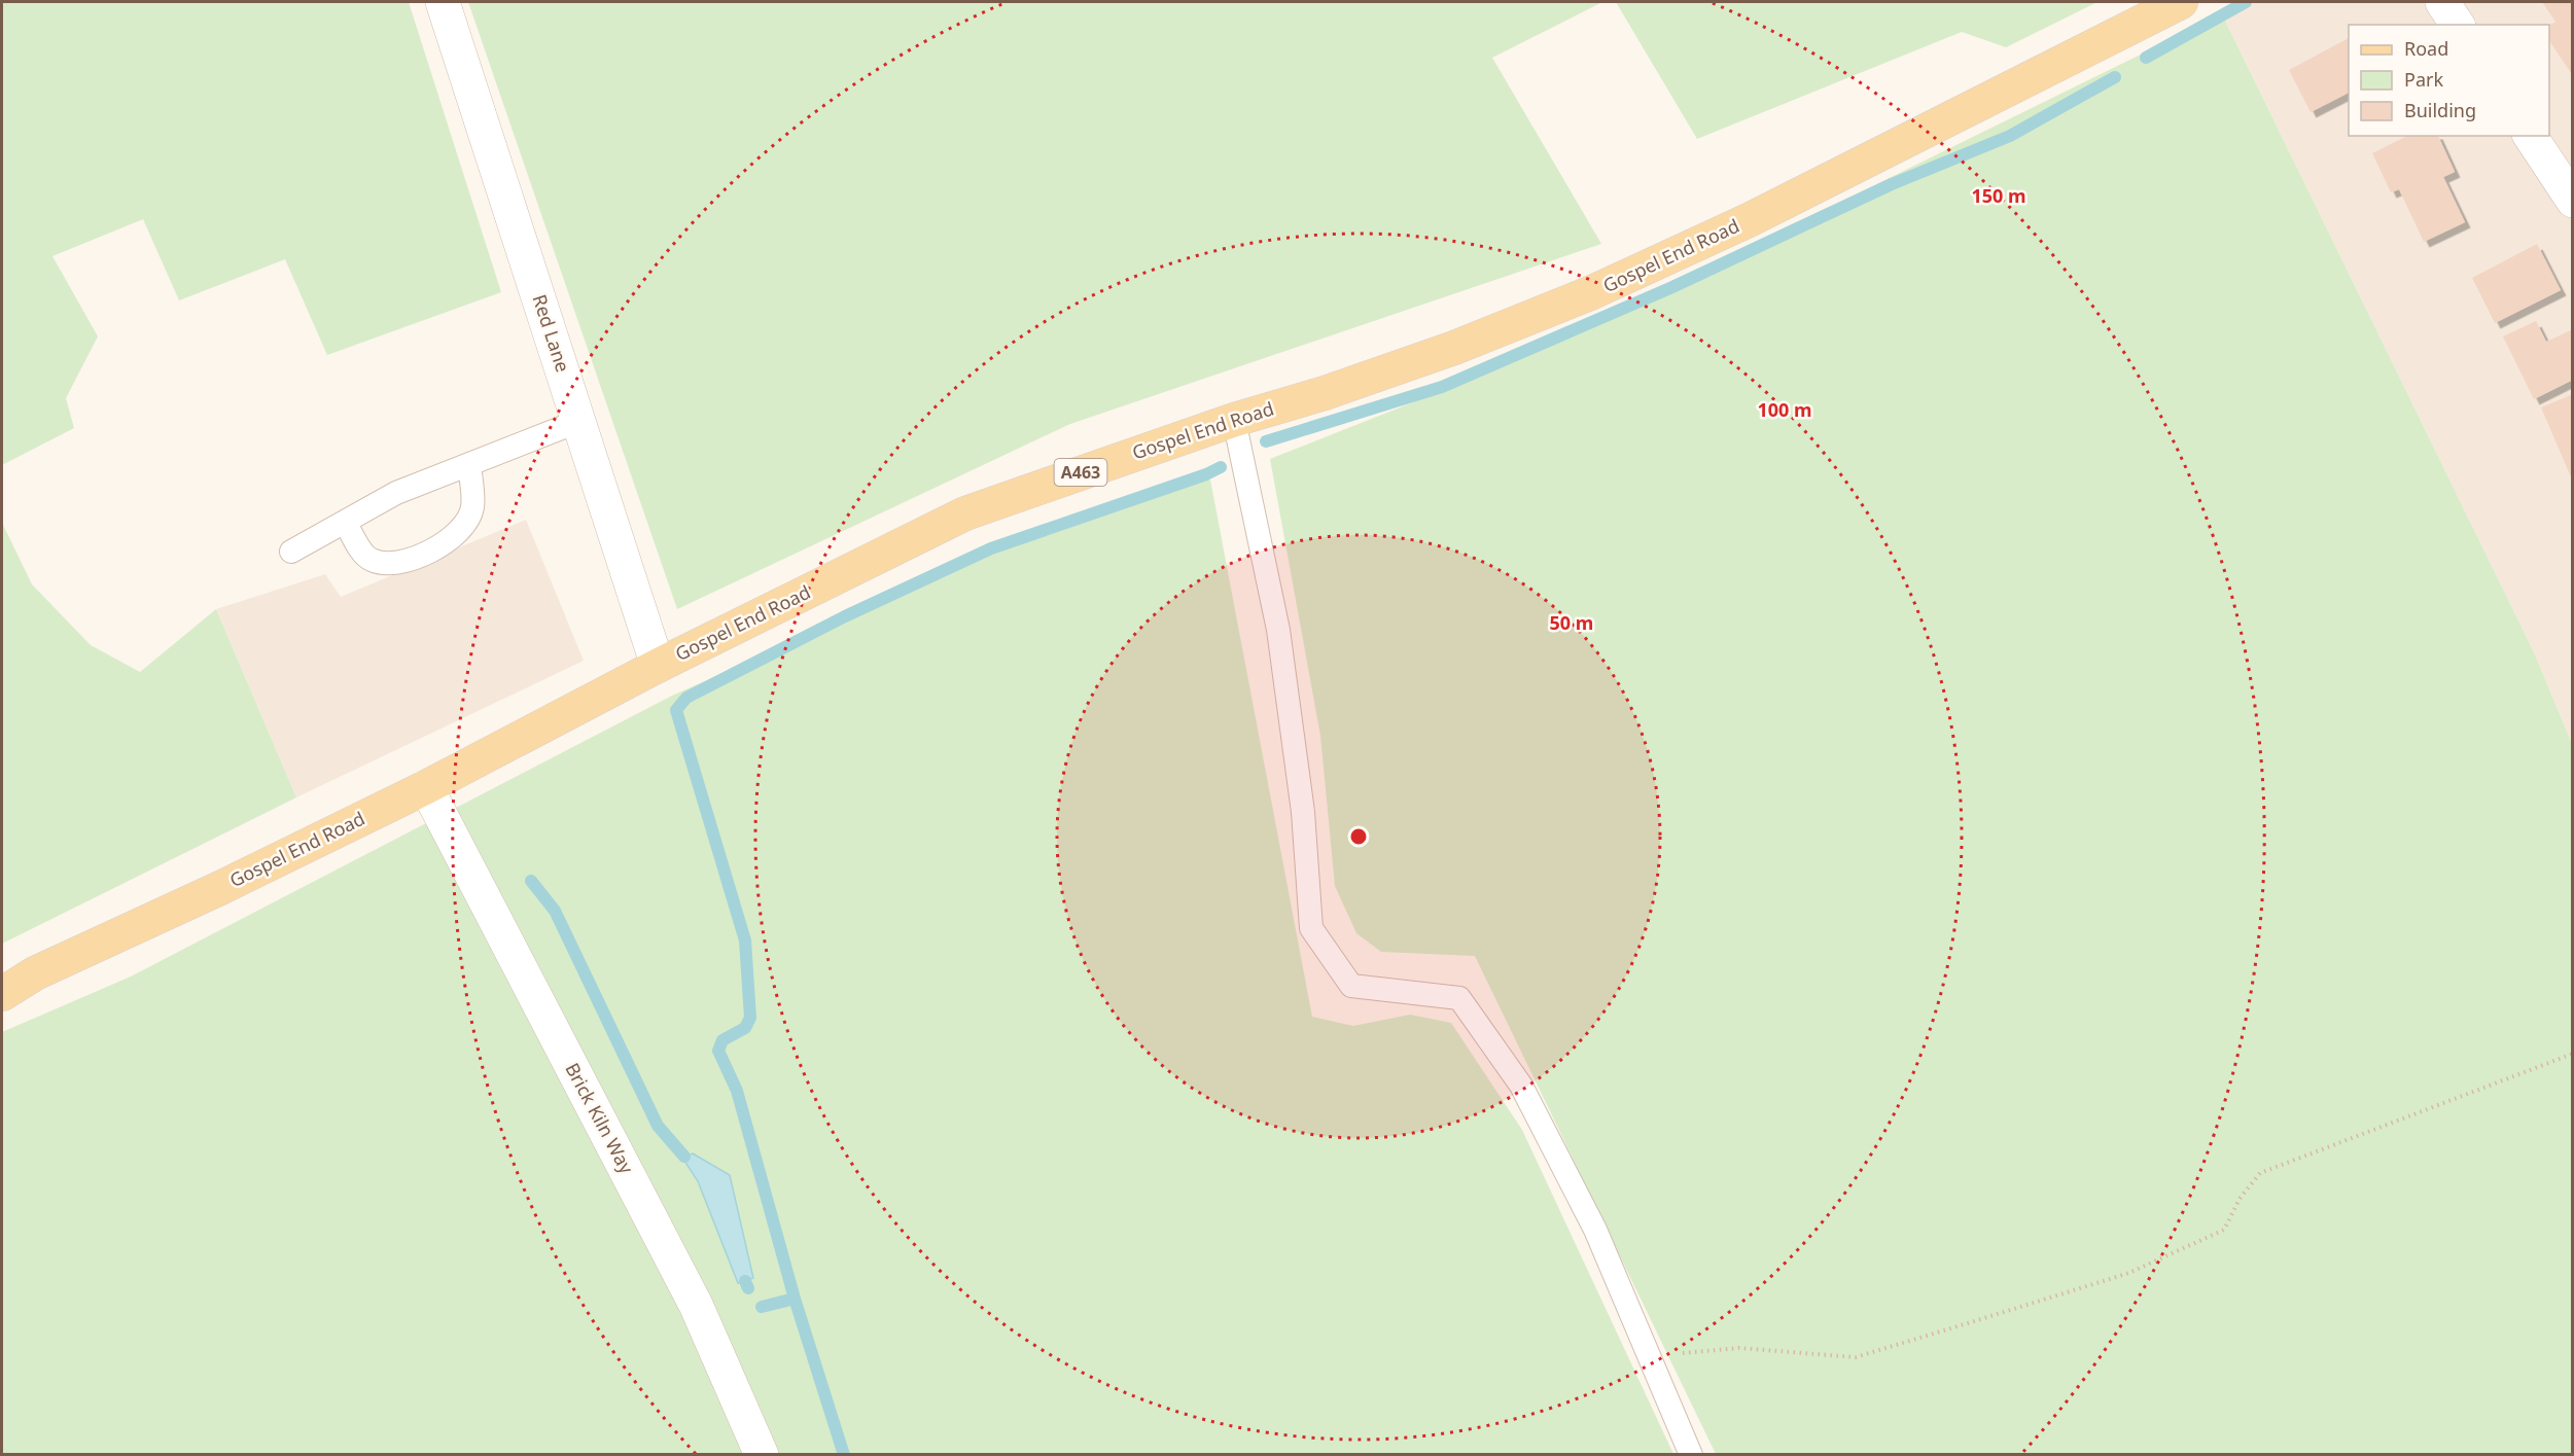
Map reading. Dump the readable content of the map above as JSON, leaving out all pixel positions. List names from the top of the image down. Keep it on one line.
{"streets":{"main road":["Gospel End Road","A463"],"street":["Red Lane","Brick Kiln Way"]},"crossings":[["Gospel End Road","Red Lane"],["Gospel End Road","Brick Kiln Way"]],"legend":["Road","Park","Building"],"rings":["150 m","100 m","50 m"]}
